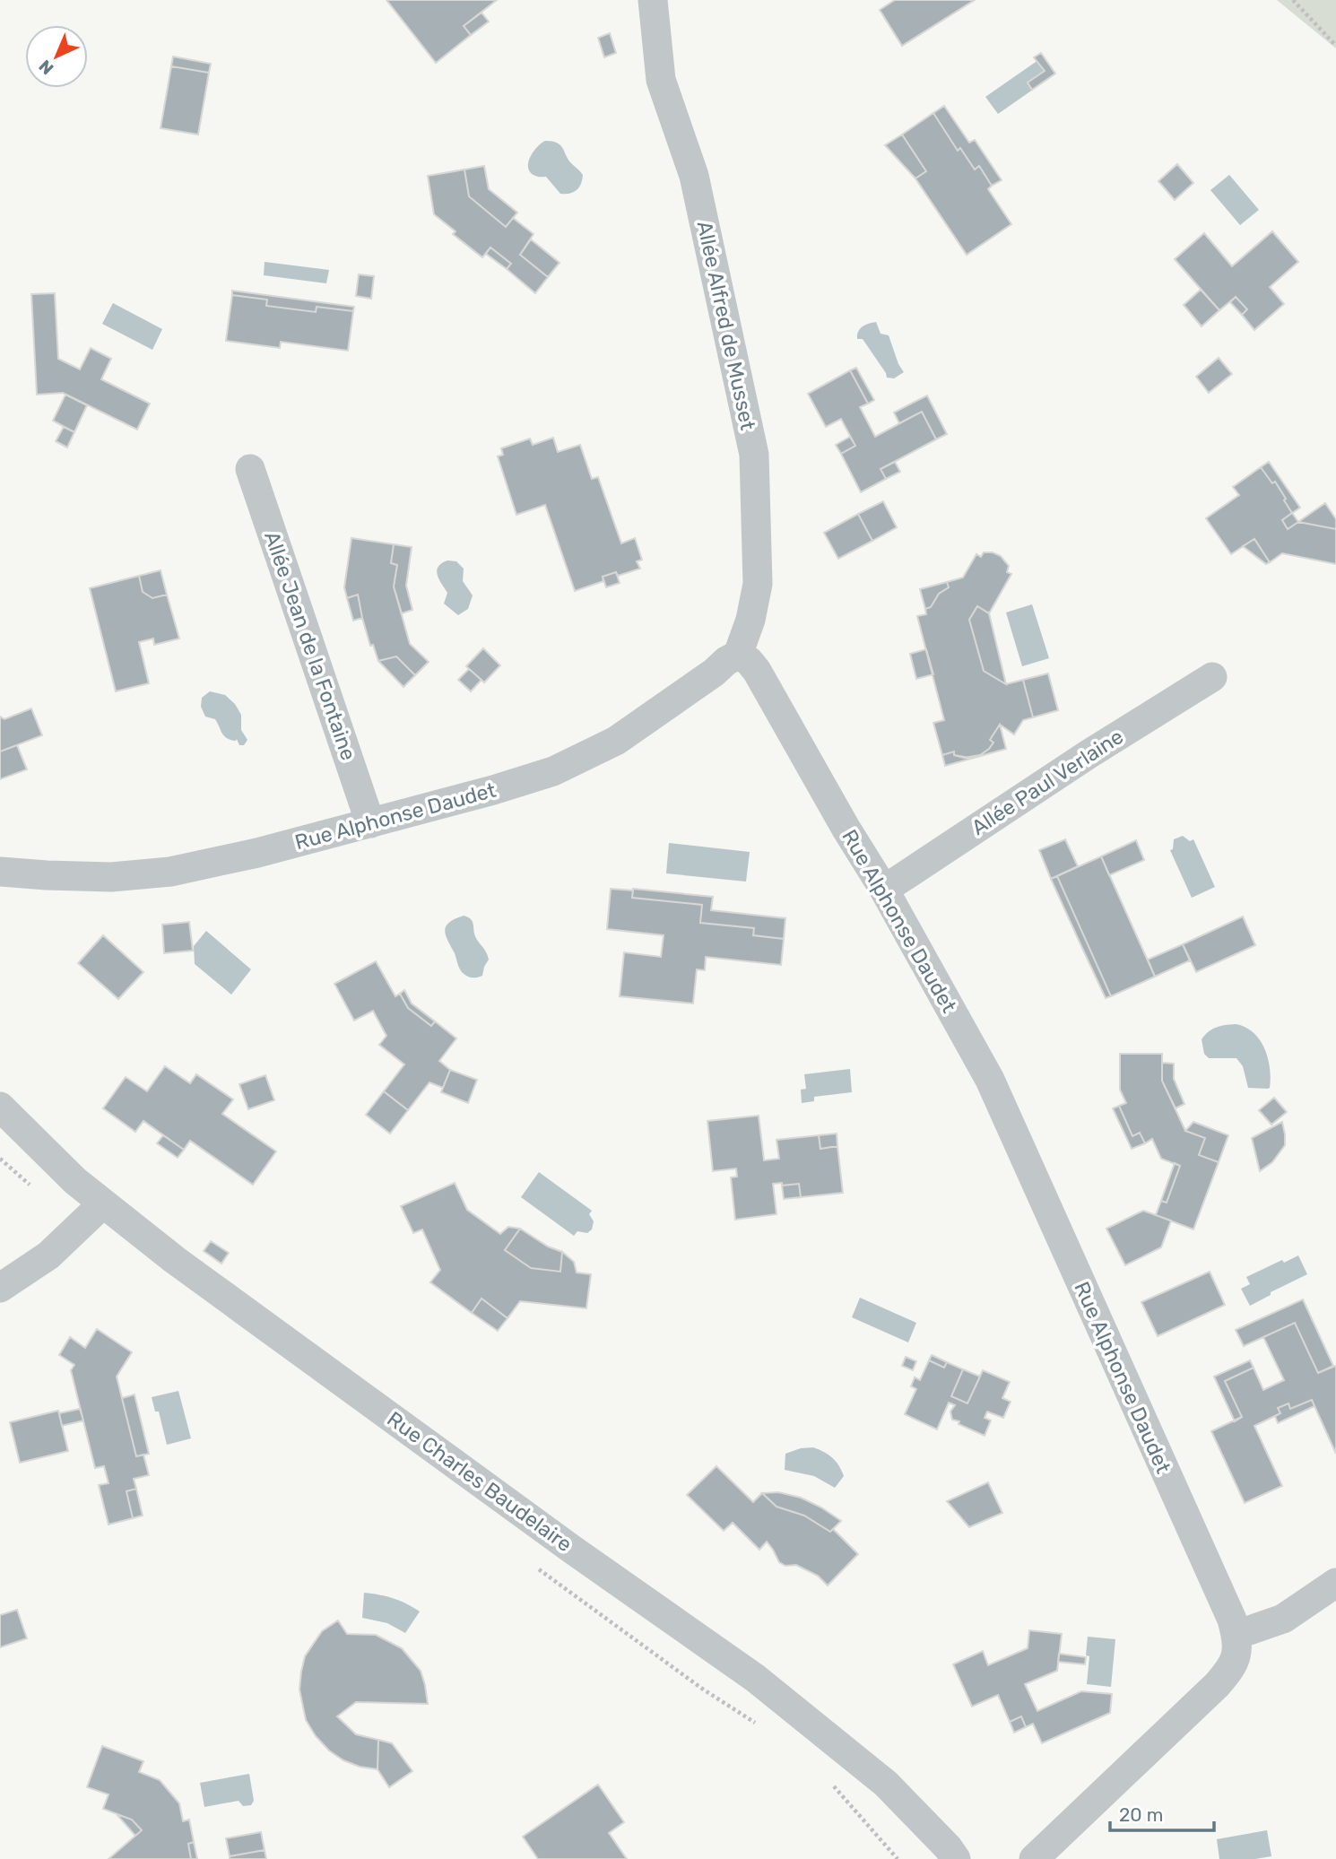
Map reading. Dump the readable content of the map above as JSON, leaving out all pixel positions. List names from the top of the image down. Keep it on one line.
{"streets":{"street":["Allée Alfred de Musset","Allée Jean de la Fontaine","Allée Paul Verlaine","Rue Alphonse Daudet","Rue Charles Baudelaire"]},"crossings":[["Allée Alfred de Musset","Rue Alphonse Daudet"],["Allée Jean de la Fontaine","Rue Alphonse Daudet"],["Allée Paul Verlaine","Rue Alphonse Daudet"]],"scale_bar":"20 m","north":"bottom left"}
